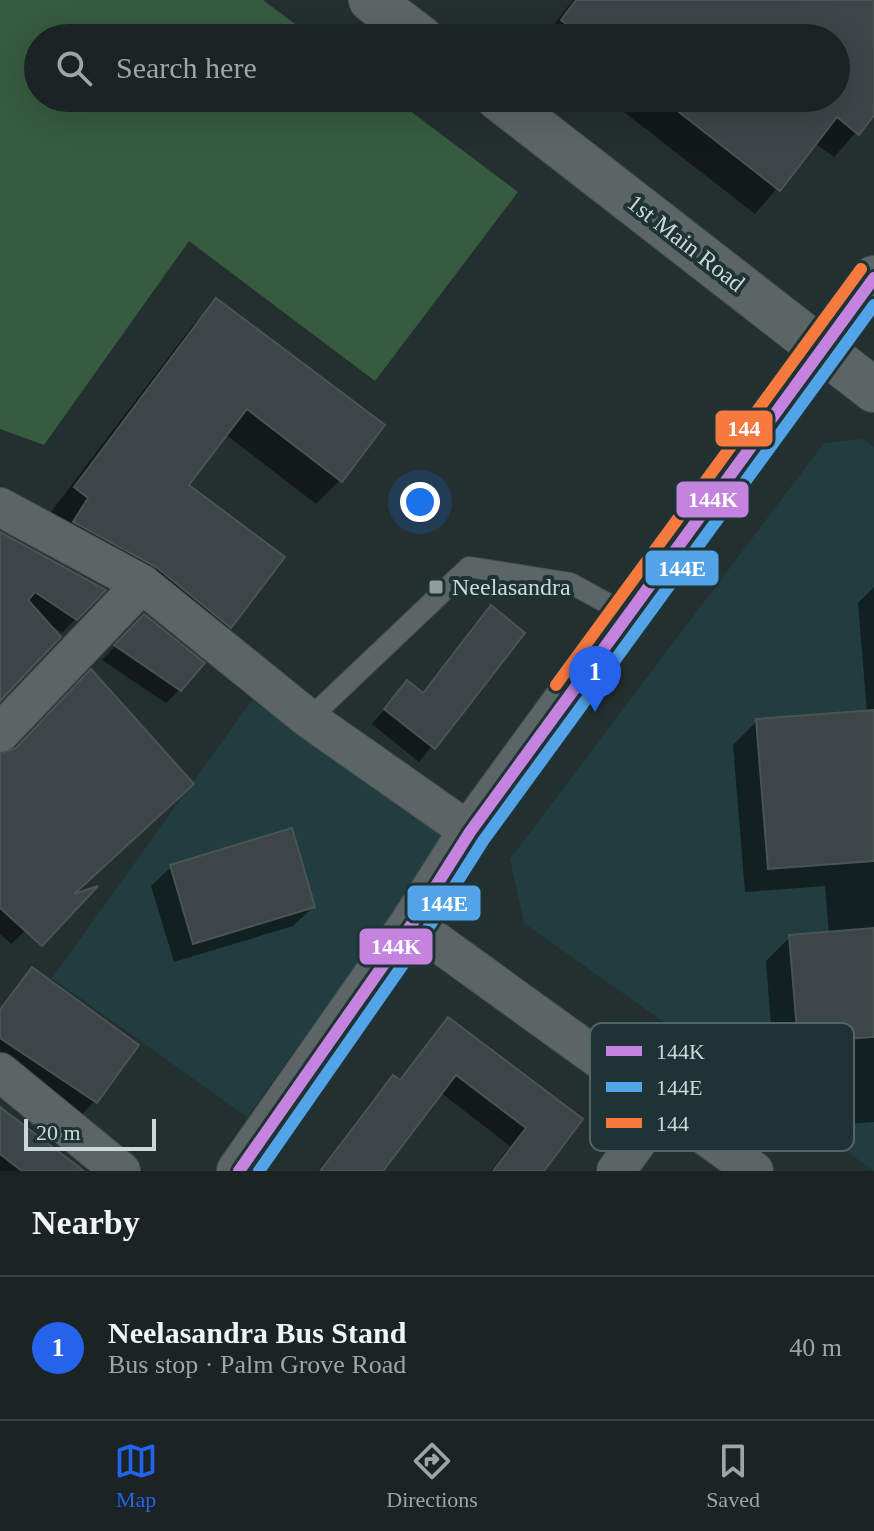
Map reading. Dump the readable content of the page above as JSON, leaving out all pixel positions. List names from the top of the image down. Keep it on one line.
{"streets":{"street":["1st Main Road"]},"places":{"transit":["Neelasandra"]},"lines":["transit line 144","transit line 144K","transit line 144E"],"legend":["144K","144E","144"],"scale_bar":"20 m","page":{"search":"Search here","pins":"1","scale":"20 m","heading":"Nearby","list":[{"mark":"1","name":"Neelasandra Bus Stand","note":"Bus stop · Palm Grove Road","value":"40 m"}],"nav":["Map","Directions","Saved"]}}
